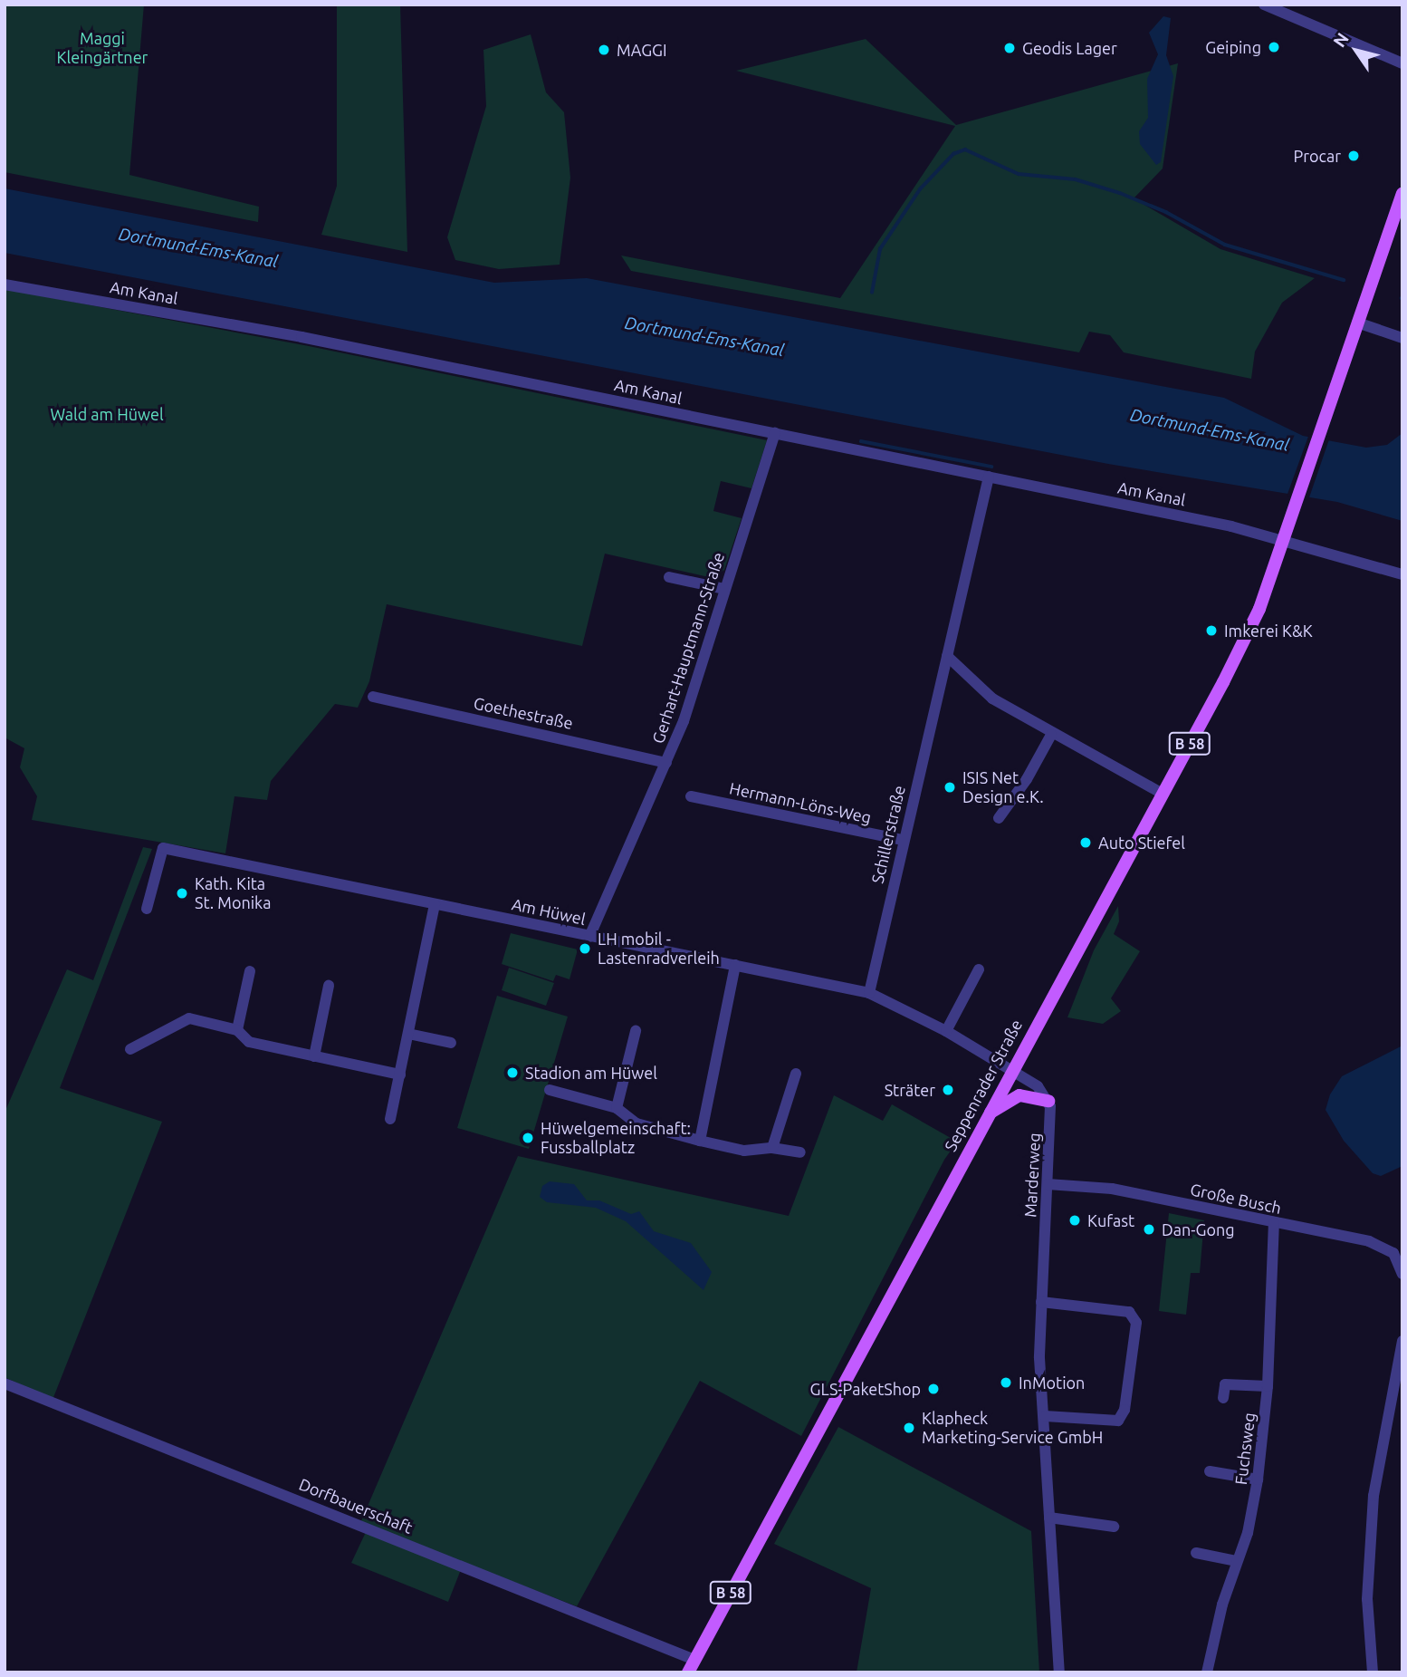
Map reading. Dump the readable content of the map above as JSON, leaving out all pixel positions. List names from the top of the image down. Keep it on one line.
{"streets":{"main road":["B 58","Seppenrader Straße"],"street":["Am Kanal","Gerhart-Hauptmann-Straße","Goethestraße","Hermann-Löns-Weg","Schillerstraße","Am Hüwel","Marderweg","Große Busch","Fuchsweg","Dorfbauerschaft"]},"crossings":[["Am Kanal","Gerhart-Hauptmann-Straße"],["Am Kanal","Seppenrader Straße"],["Gerhart-Hauptmann-Straße","Goethestraße"],["Gerhart-Hauptmann-Straße","Am Hüwel"],["B 58","Seppenrader Straße"],["Hermann-Löns-Weg","Schillerstraße"],["Schillerstraße","Am Hüwel"],["Am Hüwel","Seppenrader Straße"],["Seppenrader Straße","Dorfbauerschaft"],["Marderweg","Große Busch"],["Große Busch","Fuchsweg"]],"water":["Dortmund-Ems-Kanal"],"parks":["Maggi Kleingärtner","Wald am Hüwel"],"places":["Geiping","Geodis Lager","MAGGI","Procar","Imkerei K&K","ISIS Net Design e.K.","Auto Stiefel","Kath. Kita St. Monika","LH mobil - Lastenradverleih","Stadion am Hüwel","Sträter","Hüwelgemeinschaft: Fussballplatz","Kufast","Dan-Gong","InMotion","GLS-PaketShop","Klapheck Marketing-Service GmbH"],"north":"top left"}
